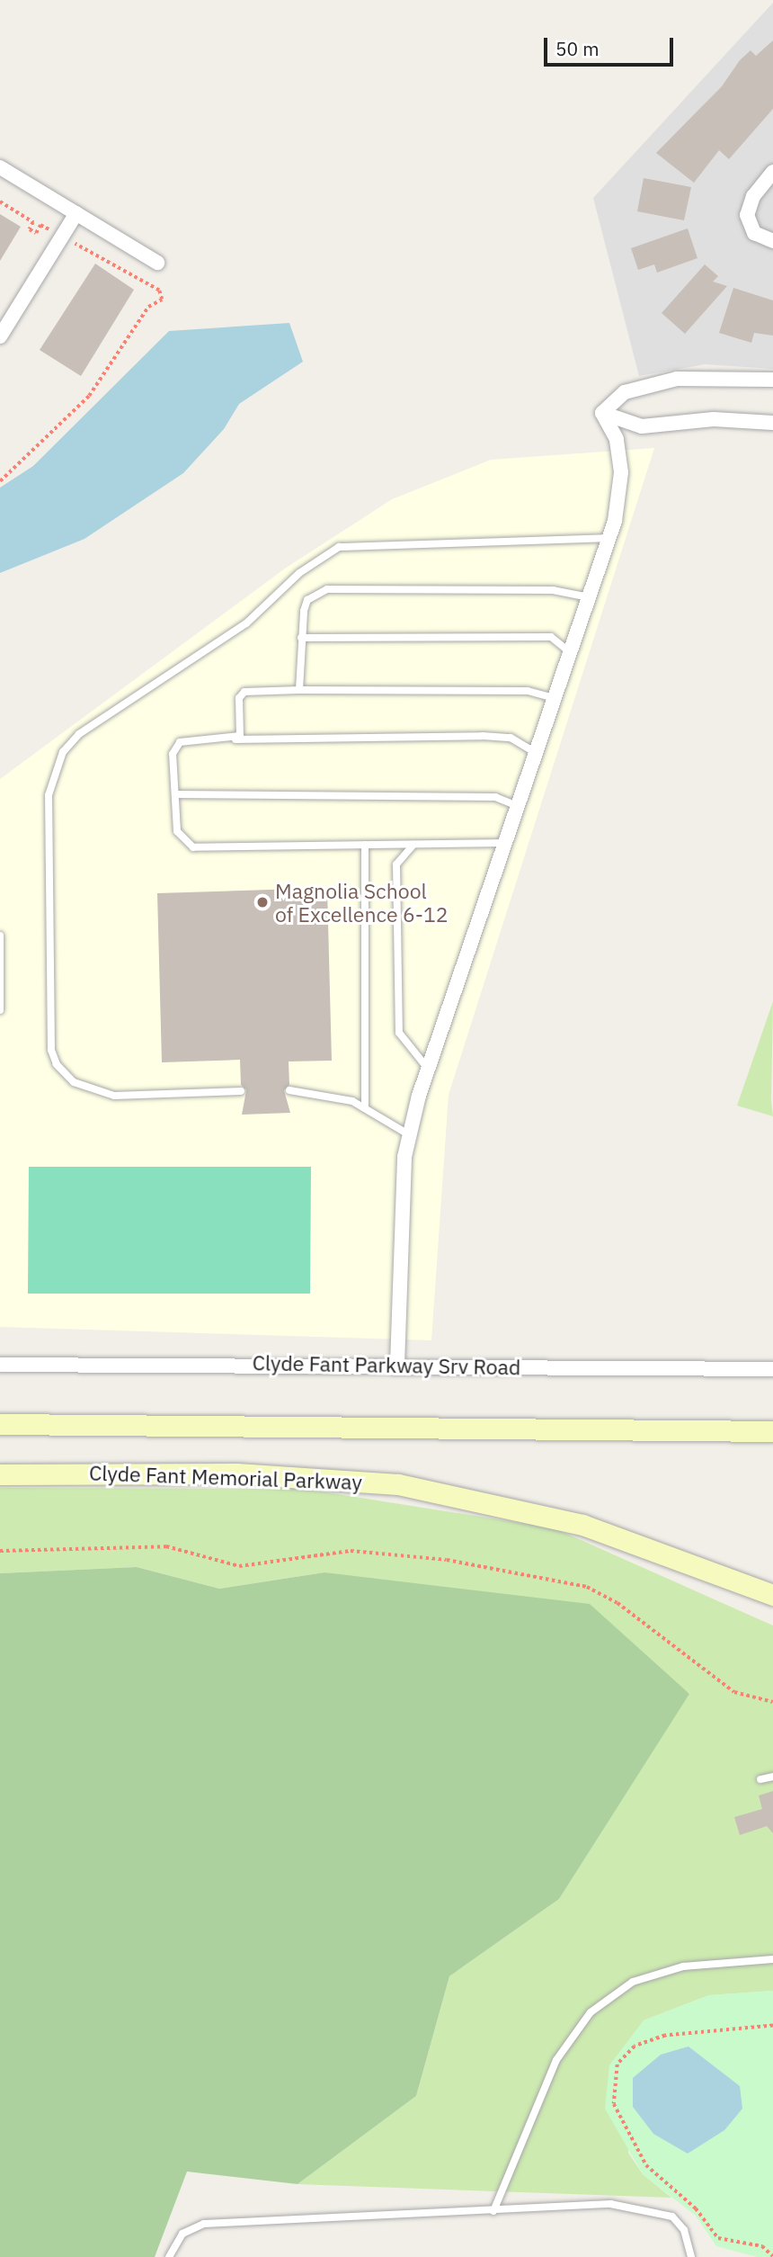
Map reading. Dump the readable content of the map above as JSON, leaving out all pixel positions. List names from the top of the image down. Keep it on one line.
{"streets":{"main road":["Clyde Fant Memorial Parkway"],"street":["Clyde Fant Parkway Srv Road"]},"places":["Magnolia School of Excellence 6-12"],"scale_bar":"50 m"}
